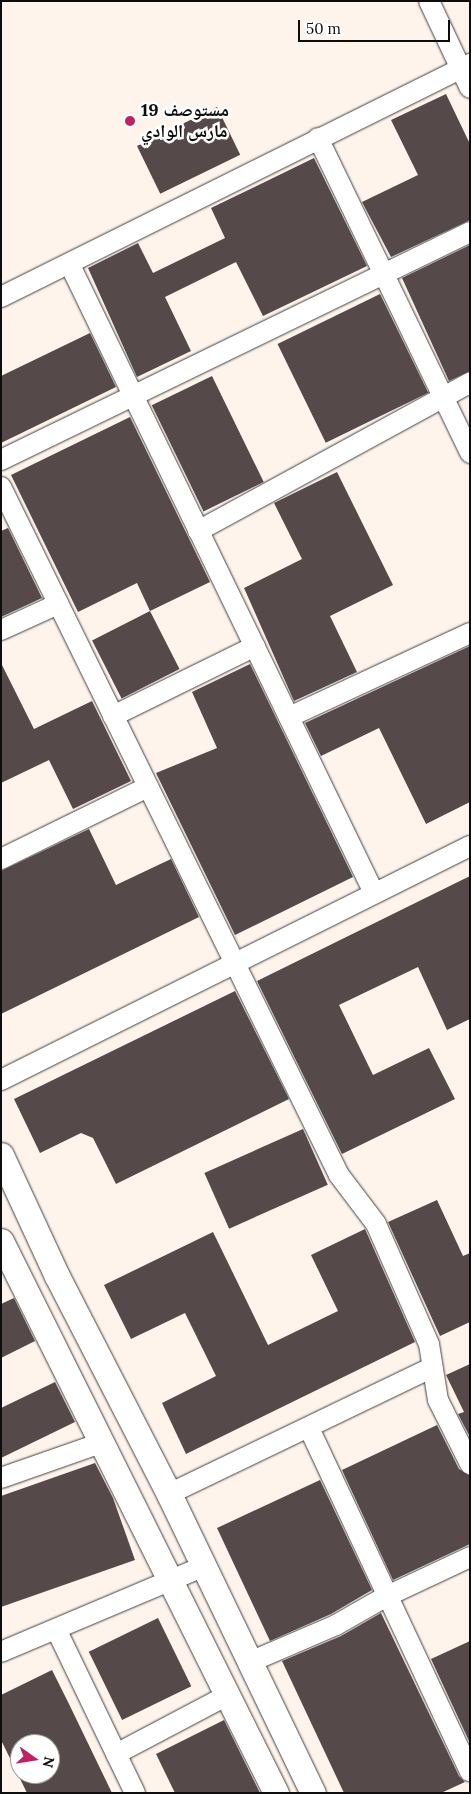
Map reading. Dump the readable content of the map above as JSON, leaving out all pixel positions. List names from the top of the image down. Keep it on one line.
{"places":["مستوصف 19 مارس الوادي"],"scale_bar":"50 m","north":"right"}
